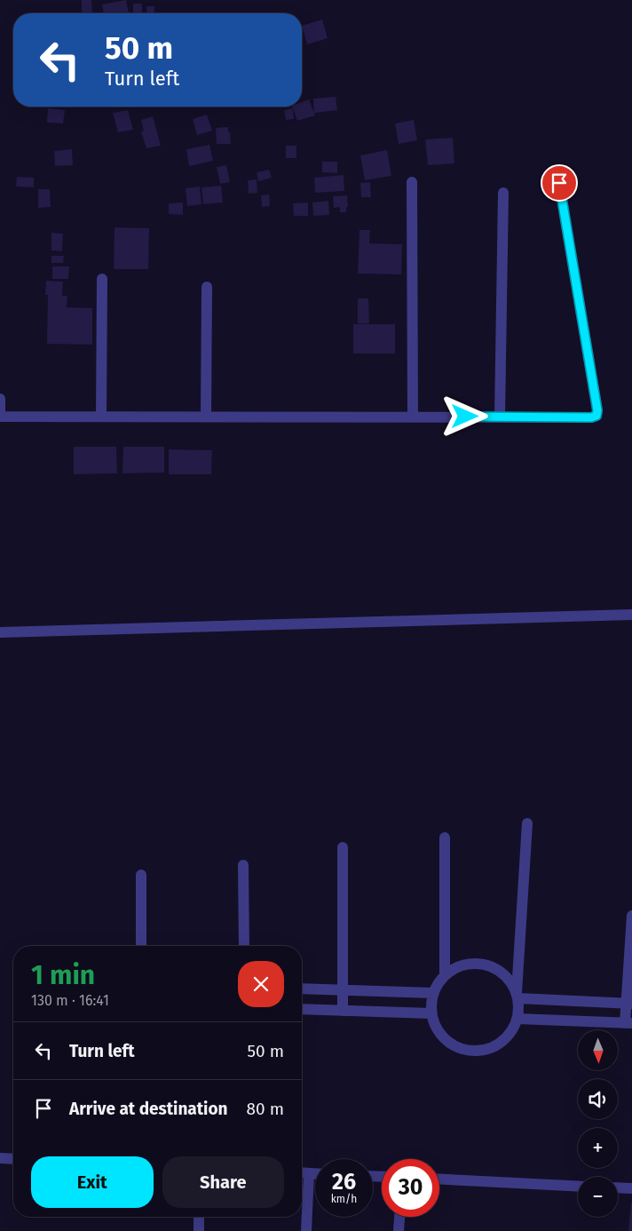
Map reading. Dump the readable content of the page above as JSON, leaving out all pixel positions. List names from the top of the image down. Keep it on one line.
{"north":"bottom","page":{"turn":["50 m","Turn left"],"heading":["1 min","130 m · 16:41"],"list":[{"name":"Turn left","value":"50 m"},{"name":"Arrive at destination","value":"80 m"}],"map_buttons":["+","−"],"buttons":["Exit","Share"],"speed":"26 km/h","limit":"30"}}
